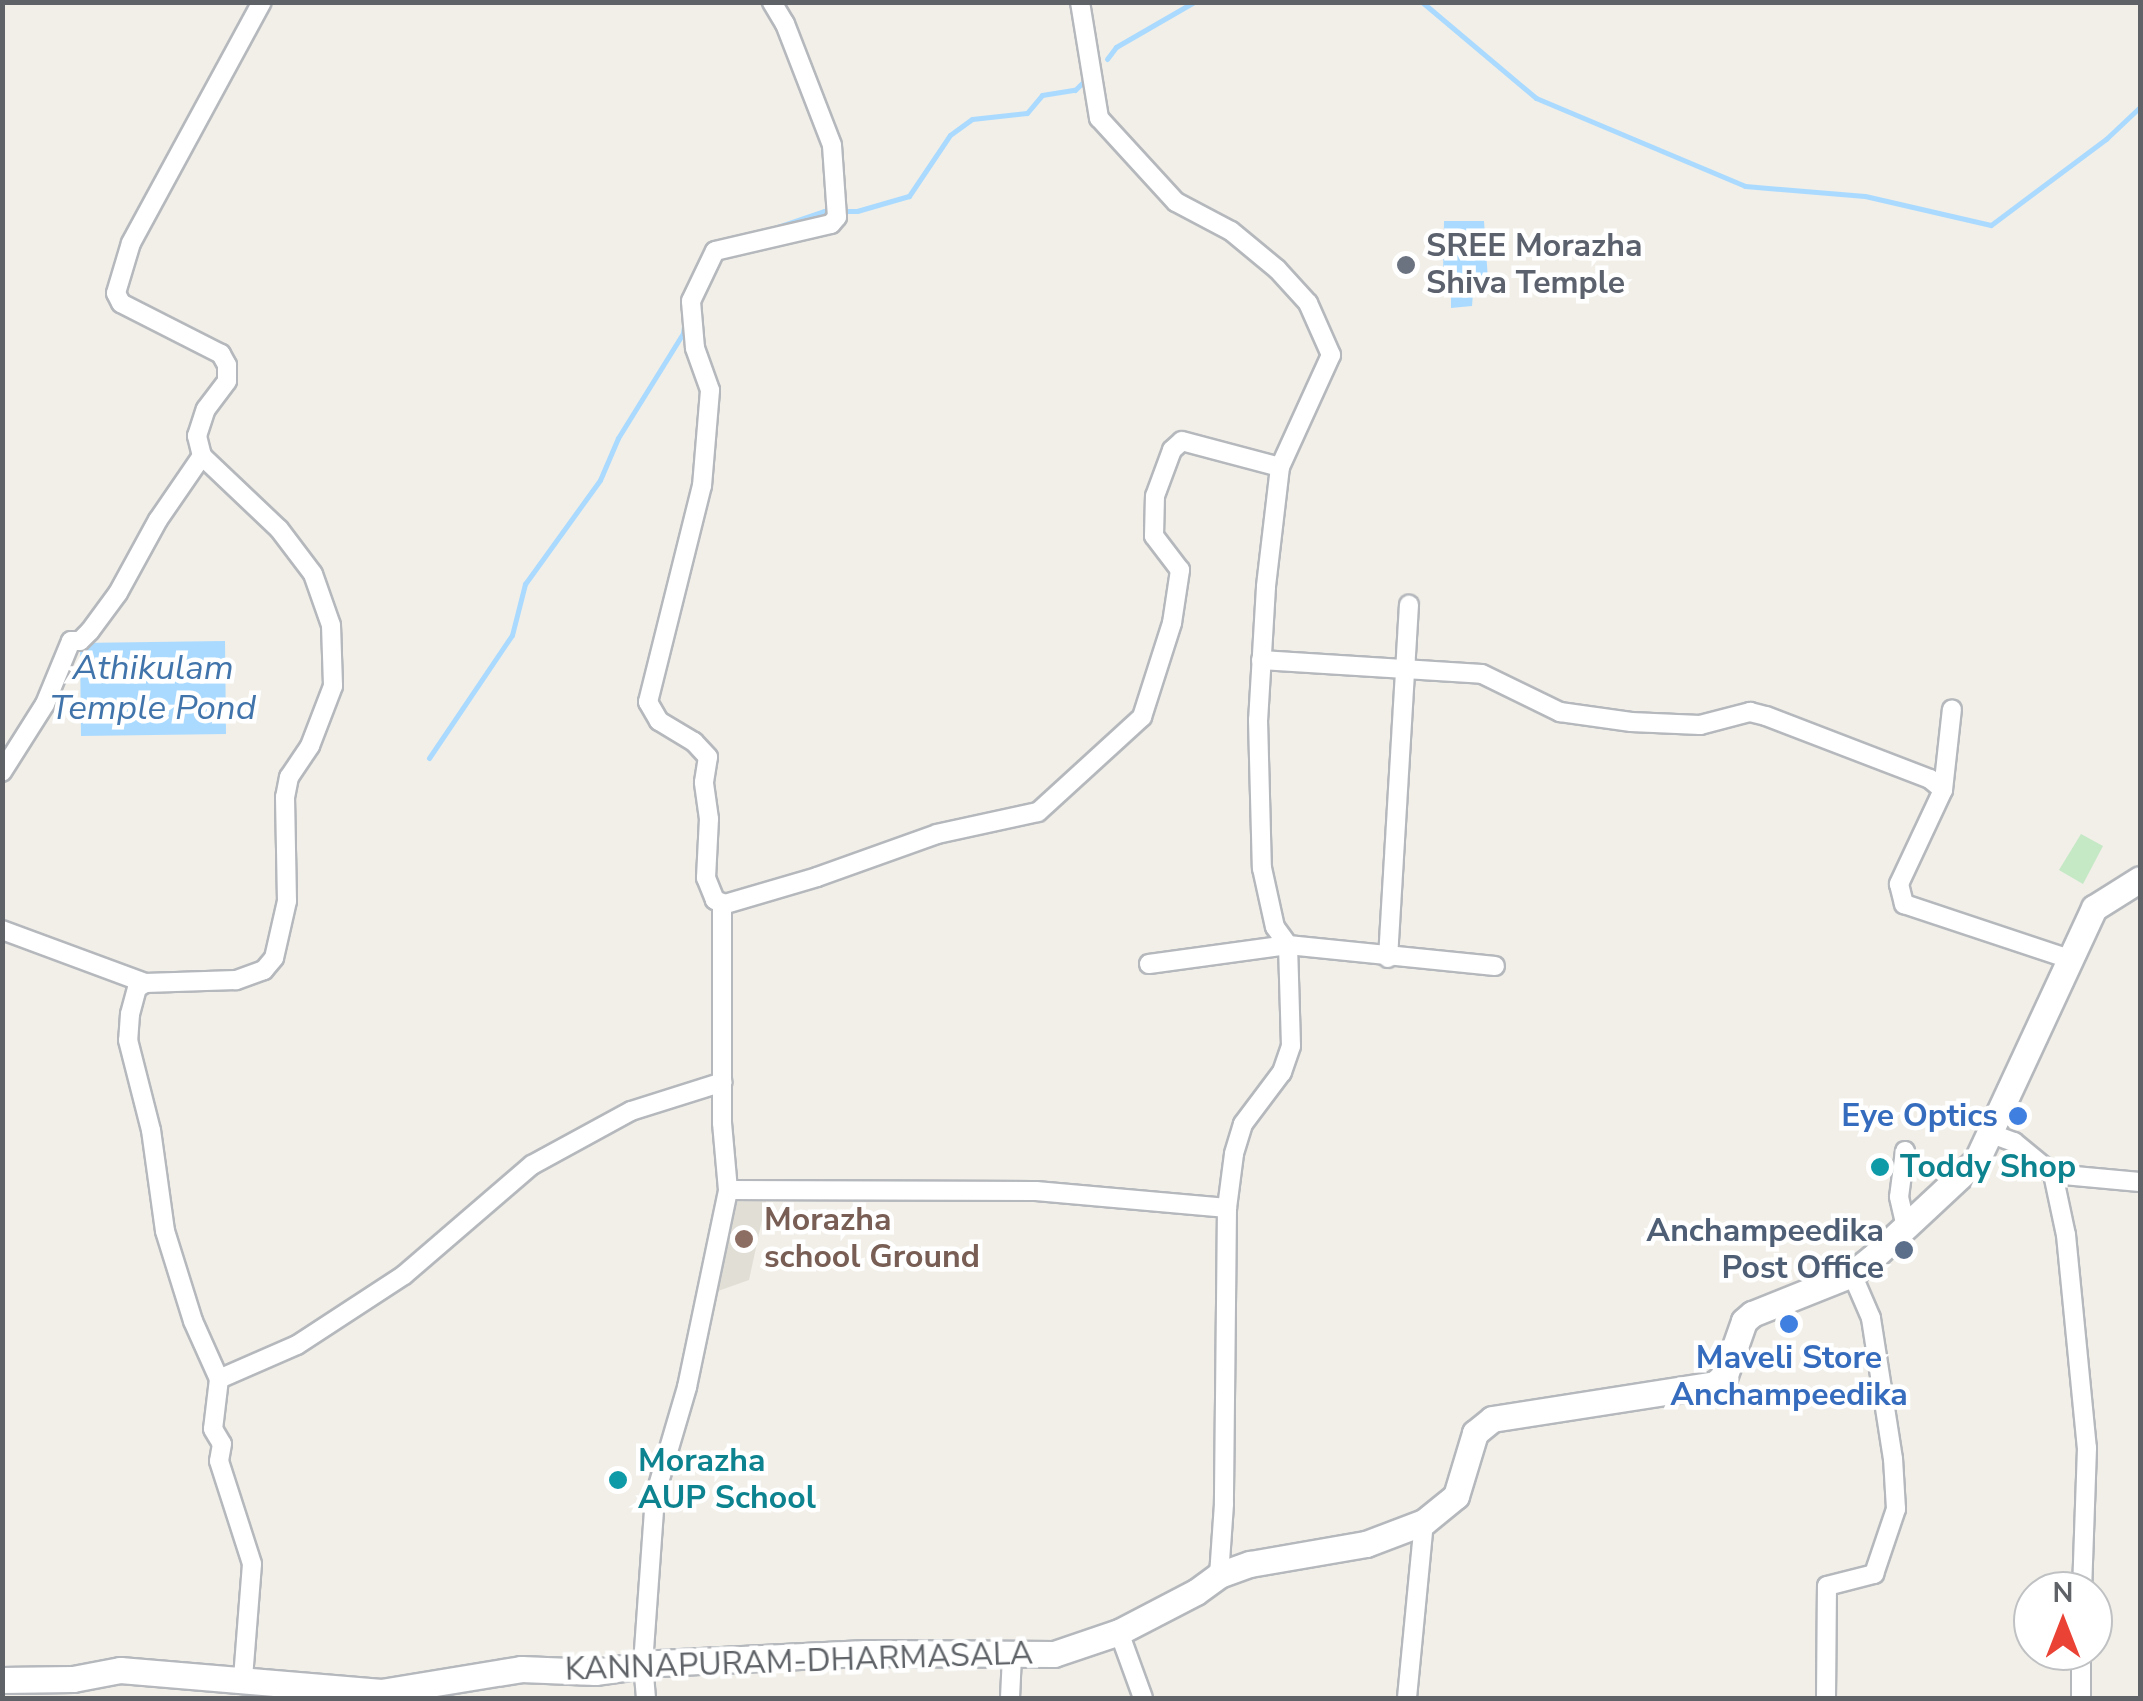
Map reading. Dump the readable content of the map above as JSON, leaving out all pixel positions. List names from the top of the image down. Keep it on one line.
{"streets":{"main road":["KANNAPURAM-DHARMASALA"]},"water":["Athikulam Temple Pond"],"places":["SREE Morazha Shiva Temple","Eye Optics","Toddy Shop","Morazha school Ground","Anchampeedika Post Office","Maveli Store Anchampeedika","Morazha AUP School"],"north":"top"}
